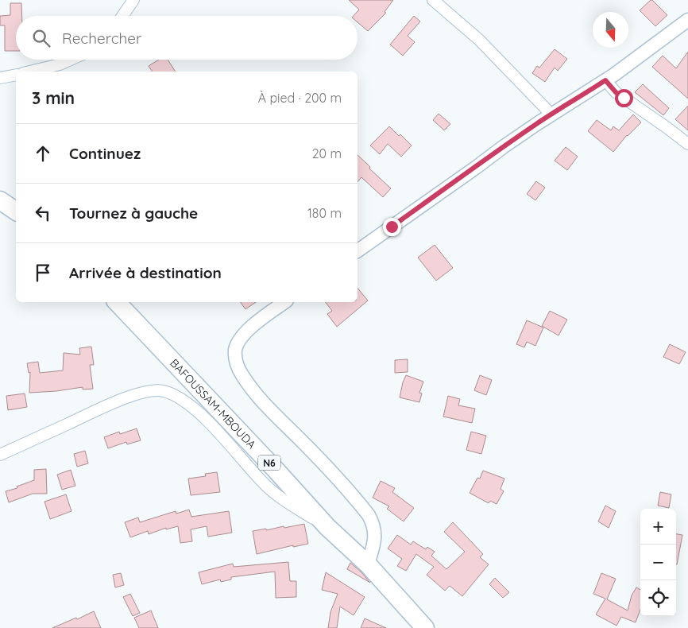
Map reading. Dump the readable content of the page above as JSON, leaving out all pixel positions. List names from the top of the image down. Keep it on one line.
{"streets":{"highway":["BAFOUSSAM-MBOUDA","N6"]},"north":"bottom","page":{"search":"Rechercher","heading":["3 min","À pied · 200 m"],"list":[["Continuez","20 m"],["Tournez à gauche","180 m"],"Arrivée à destination"],"map_buttons":["+","−"]}}
